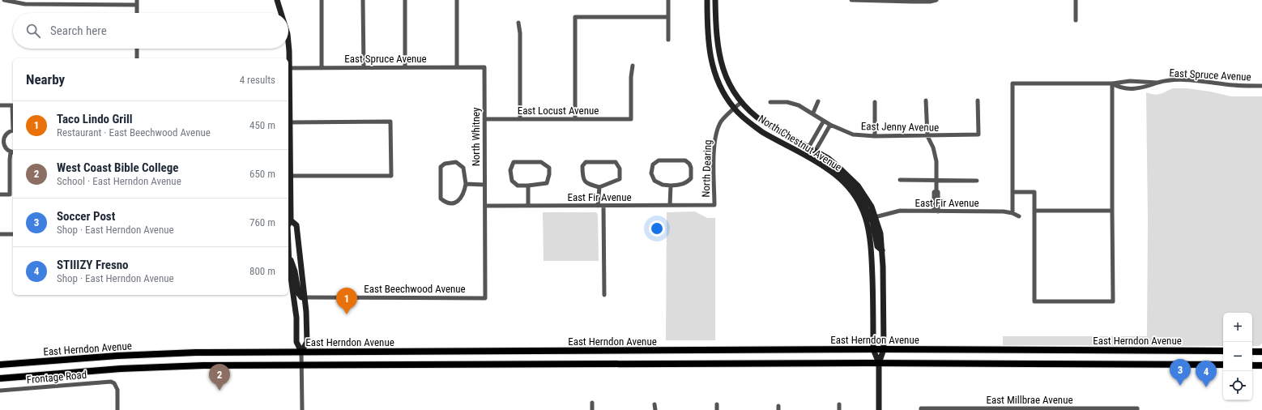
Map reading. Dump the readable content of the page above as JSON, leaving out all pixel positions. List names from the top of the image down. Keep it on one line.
{"streets":{"main road":["North Chestnut Avenue","East Herndon Avenue"],"street":["East Spruce Avenue","East Locust Avenue","East Jenny Avenue","North Whitney","North Dearing","East Fir Avenue","East Beechwood Avenue","Frontage Road","East Millbrae Avenue"]},"crossings":[["East Spruce Avenue","North Whitney"],["East Locust Avenue","North Whitney"],["North Whitney","East Fir Avenue"],["North Whitney","East Beechwood Avenue"],["North Chestnut Avenue","North Dearing"],["North Chestnut Avenue","East Fir Avenue"],["North Chestnut Avenue","East Herndon Avenue"],["North Dearing","East Fir Avenue"]],"page":{"search":"Search here","heading":["Nearby","4 results"],"list":[{"mark":"1","name":"Taco Lindo Grill","note":"Restaurant · East Beechwood Avenue","value":"450 m"},{"mark":"2","name":"West Coast Bible College","note":"School · East Herndon Avenue","value":"650 m"},{"mark":"3","name":"Soccer Post","note":"Shop · East Herndon Avenue","value":"760 m"},{"mark":"4","name":"STIIIZY Fresno","note":"Shop · East Herndon Avenue","value":"800 m"}],"pins":["1","3","4","2"],"map_buttons":["+","−"]}}
